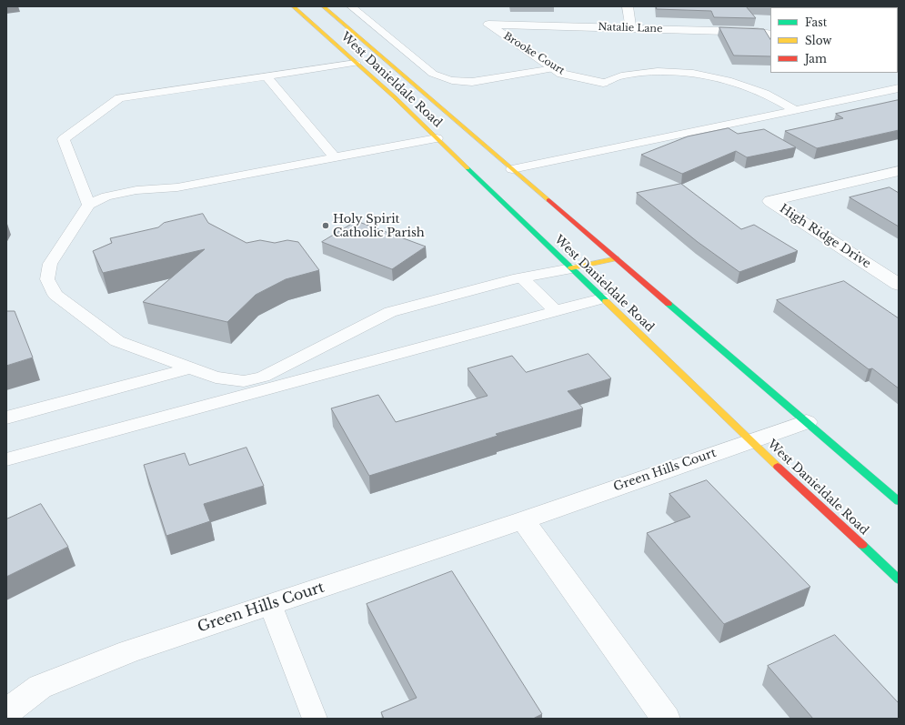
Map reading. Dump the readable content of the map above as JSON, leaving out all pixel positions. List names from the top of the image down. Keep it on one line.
{"streets":{"main road":["West Danieldale Road"],"street":["Natalie Lane","Brooke Court","High Ridge Drive","Green Hills Court"]},"crossings":[["Natalie Lane","Brooke Court"],["West Danieldale Road","Green Hills Court"]],"places":["Holy Spirit Catholic Parish"],"legend":["Fast","Slow","Jam"]}
